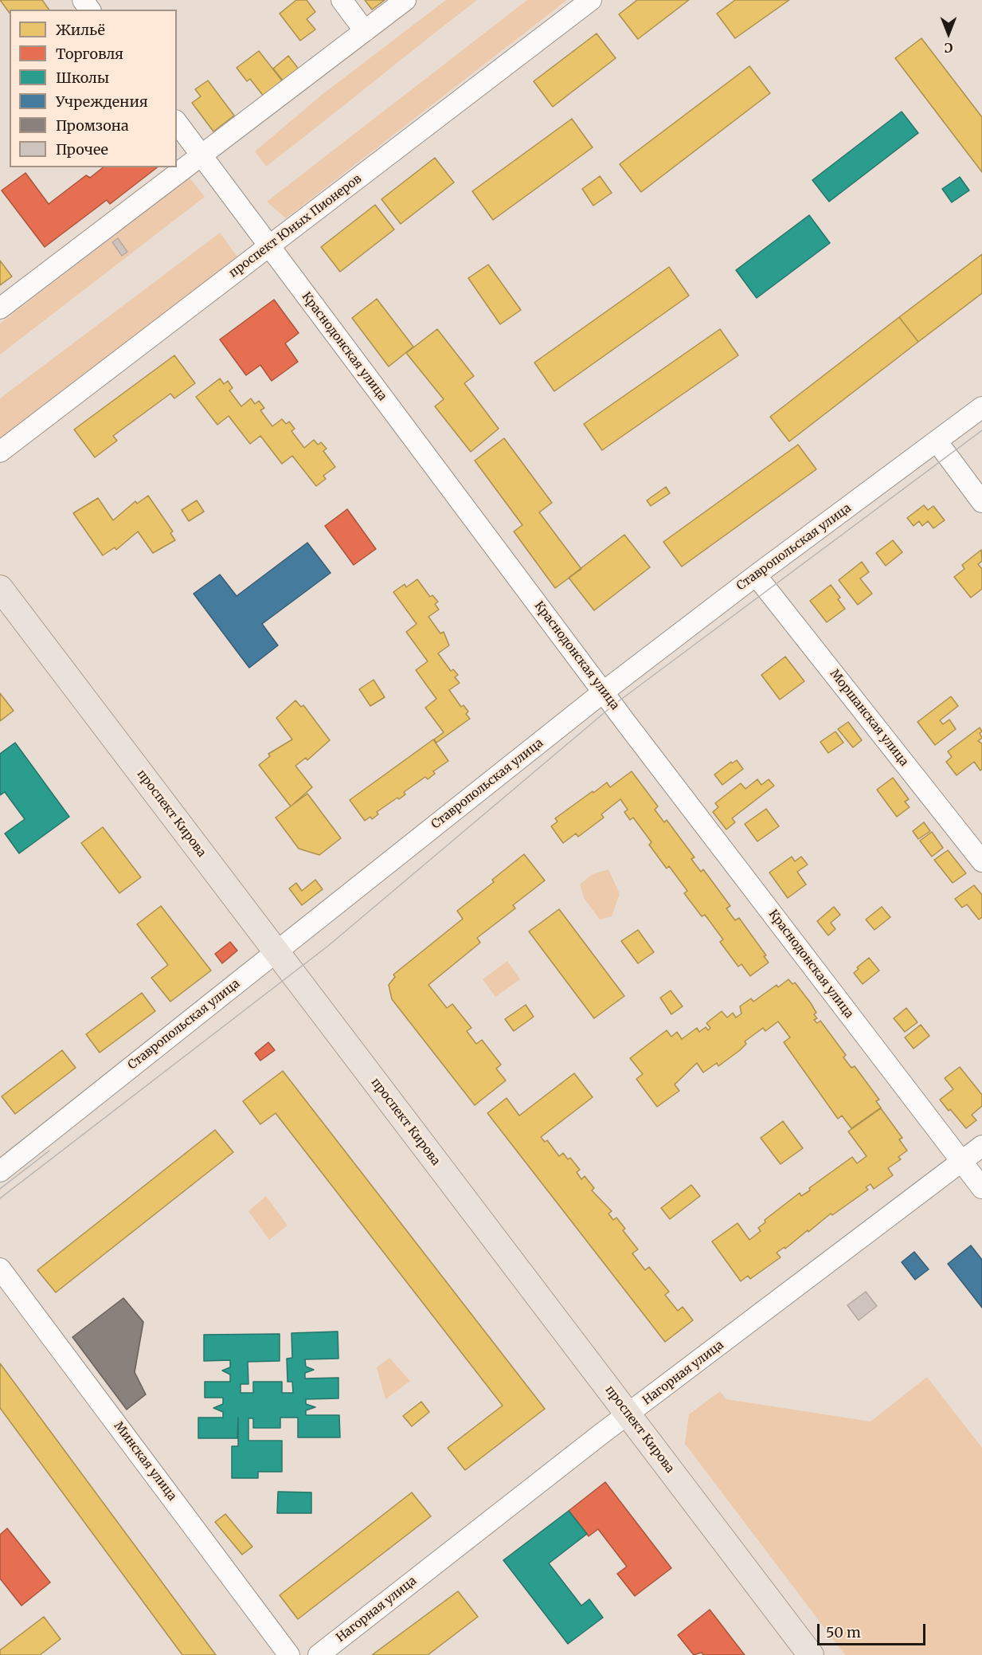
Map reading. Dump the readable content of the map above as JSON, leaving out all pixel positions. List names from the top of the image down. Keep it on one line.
{"streets":{"main road":["проспект Кирова"],"street":["проспект Юных Пионеров","Краснодонская улица","Ставропольская улица","Моршанская улица","Нагорная улица","Минская улица"]},"crossings":[["проспект Юных Пионеров","Краснодонская улица"],["Краснодонская улица","Ставропольская улица"],["Краснодонская улица","Нагорная улица"],["Ставропольская улица","Моршанская улица"],["Ставропольская улица","проспект Кирова"],["проспект Кирова","Нагорная улица"]],"legend":["Жильё","Торговля","Школы","Учреждения","Промзона","Прочее"],"scale_bar":"50 m","north":"bottom"}
